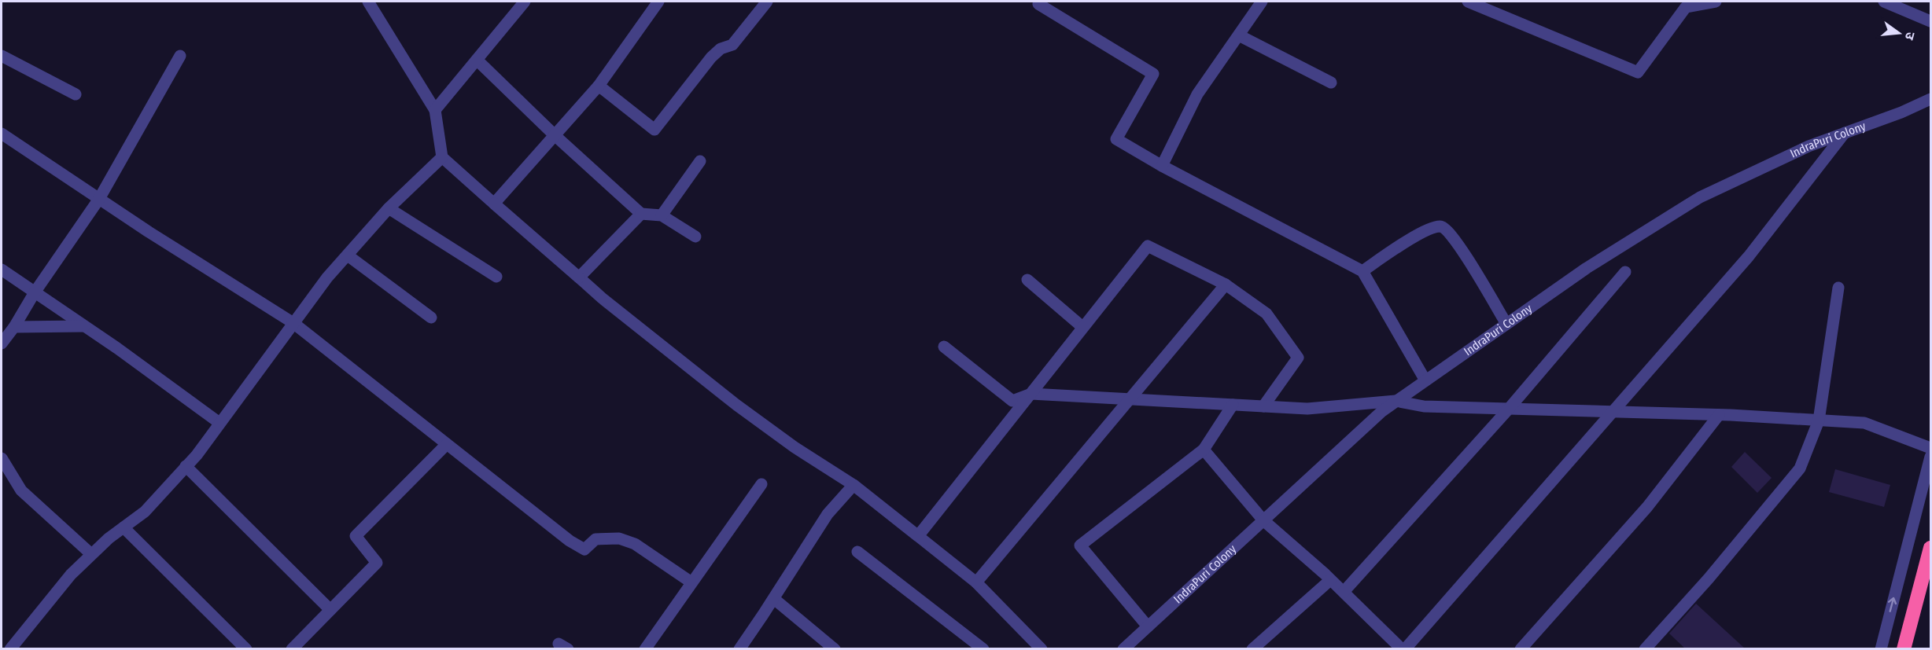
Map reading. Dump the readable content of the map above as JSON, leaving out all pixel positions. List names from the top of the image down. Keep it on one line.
{"streets":{"street":["IndraPuri Colony"]},"north":"right"}
